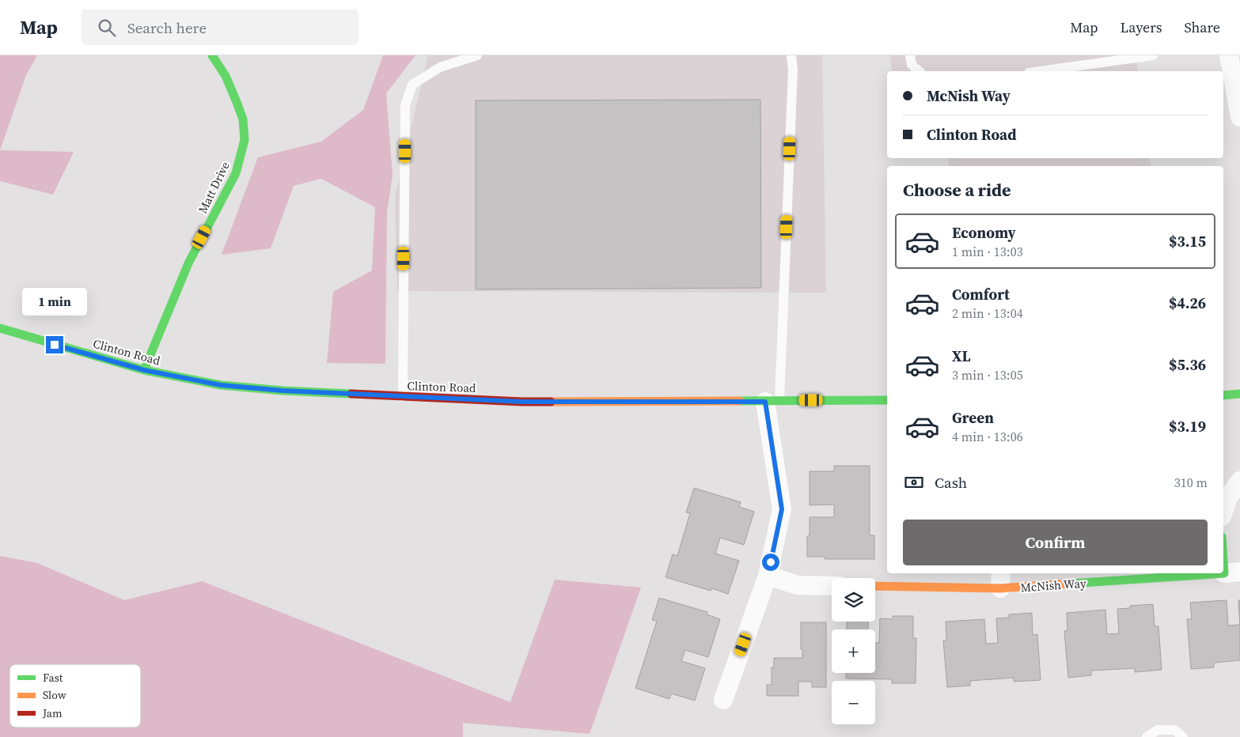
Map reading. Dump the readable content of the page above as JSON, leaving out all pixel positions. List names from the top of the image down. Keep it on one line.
{"streets":{"street":["Matt Drive","Clinton Road","McNish Way"]},"crossings":[["Matt Drive","Clinton Road"]],"legend":["Fast","Slow","Jam"],"page":{"header":"Map","search":"Search here","nav":["Map","Layers","Share"],"banner":["McNish Way","Clinton Road"],"heading":"Choose a ride","list":[{"name":"Economy","note":"1 min · 13:03","value":"$3.15"},{"name":"Comfort","note":"2 min · 13:04","value":"$4.26"},{"name":"XL","note":"3 min · 13:05","value":"$5.36"},{"name":"Green","note":"4 min · 13:06","value":"$3.19"}],"bubble":"1 min","pay":["Cash","310 m"],"buttons":"Confirm","map_buttons":["+","−"]}}
